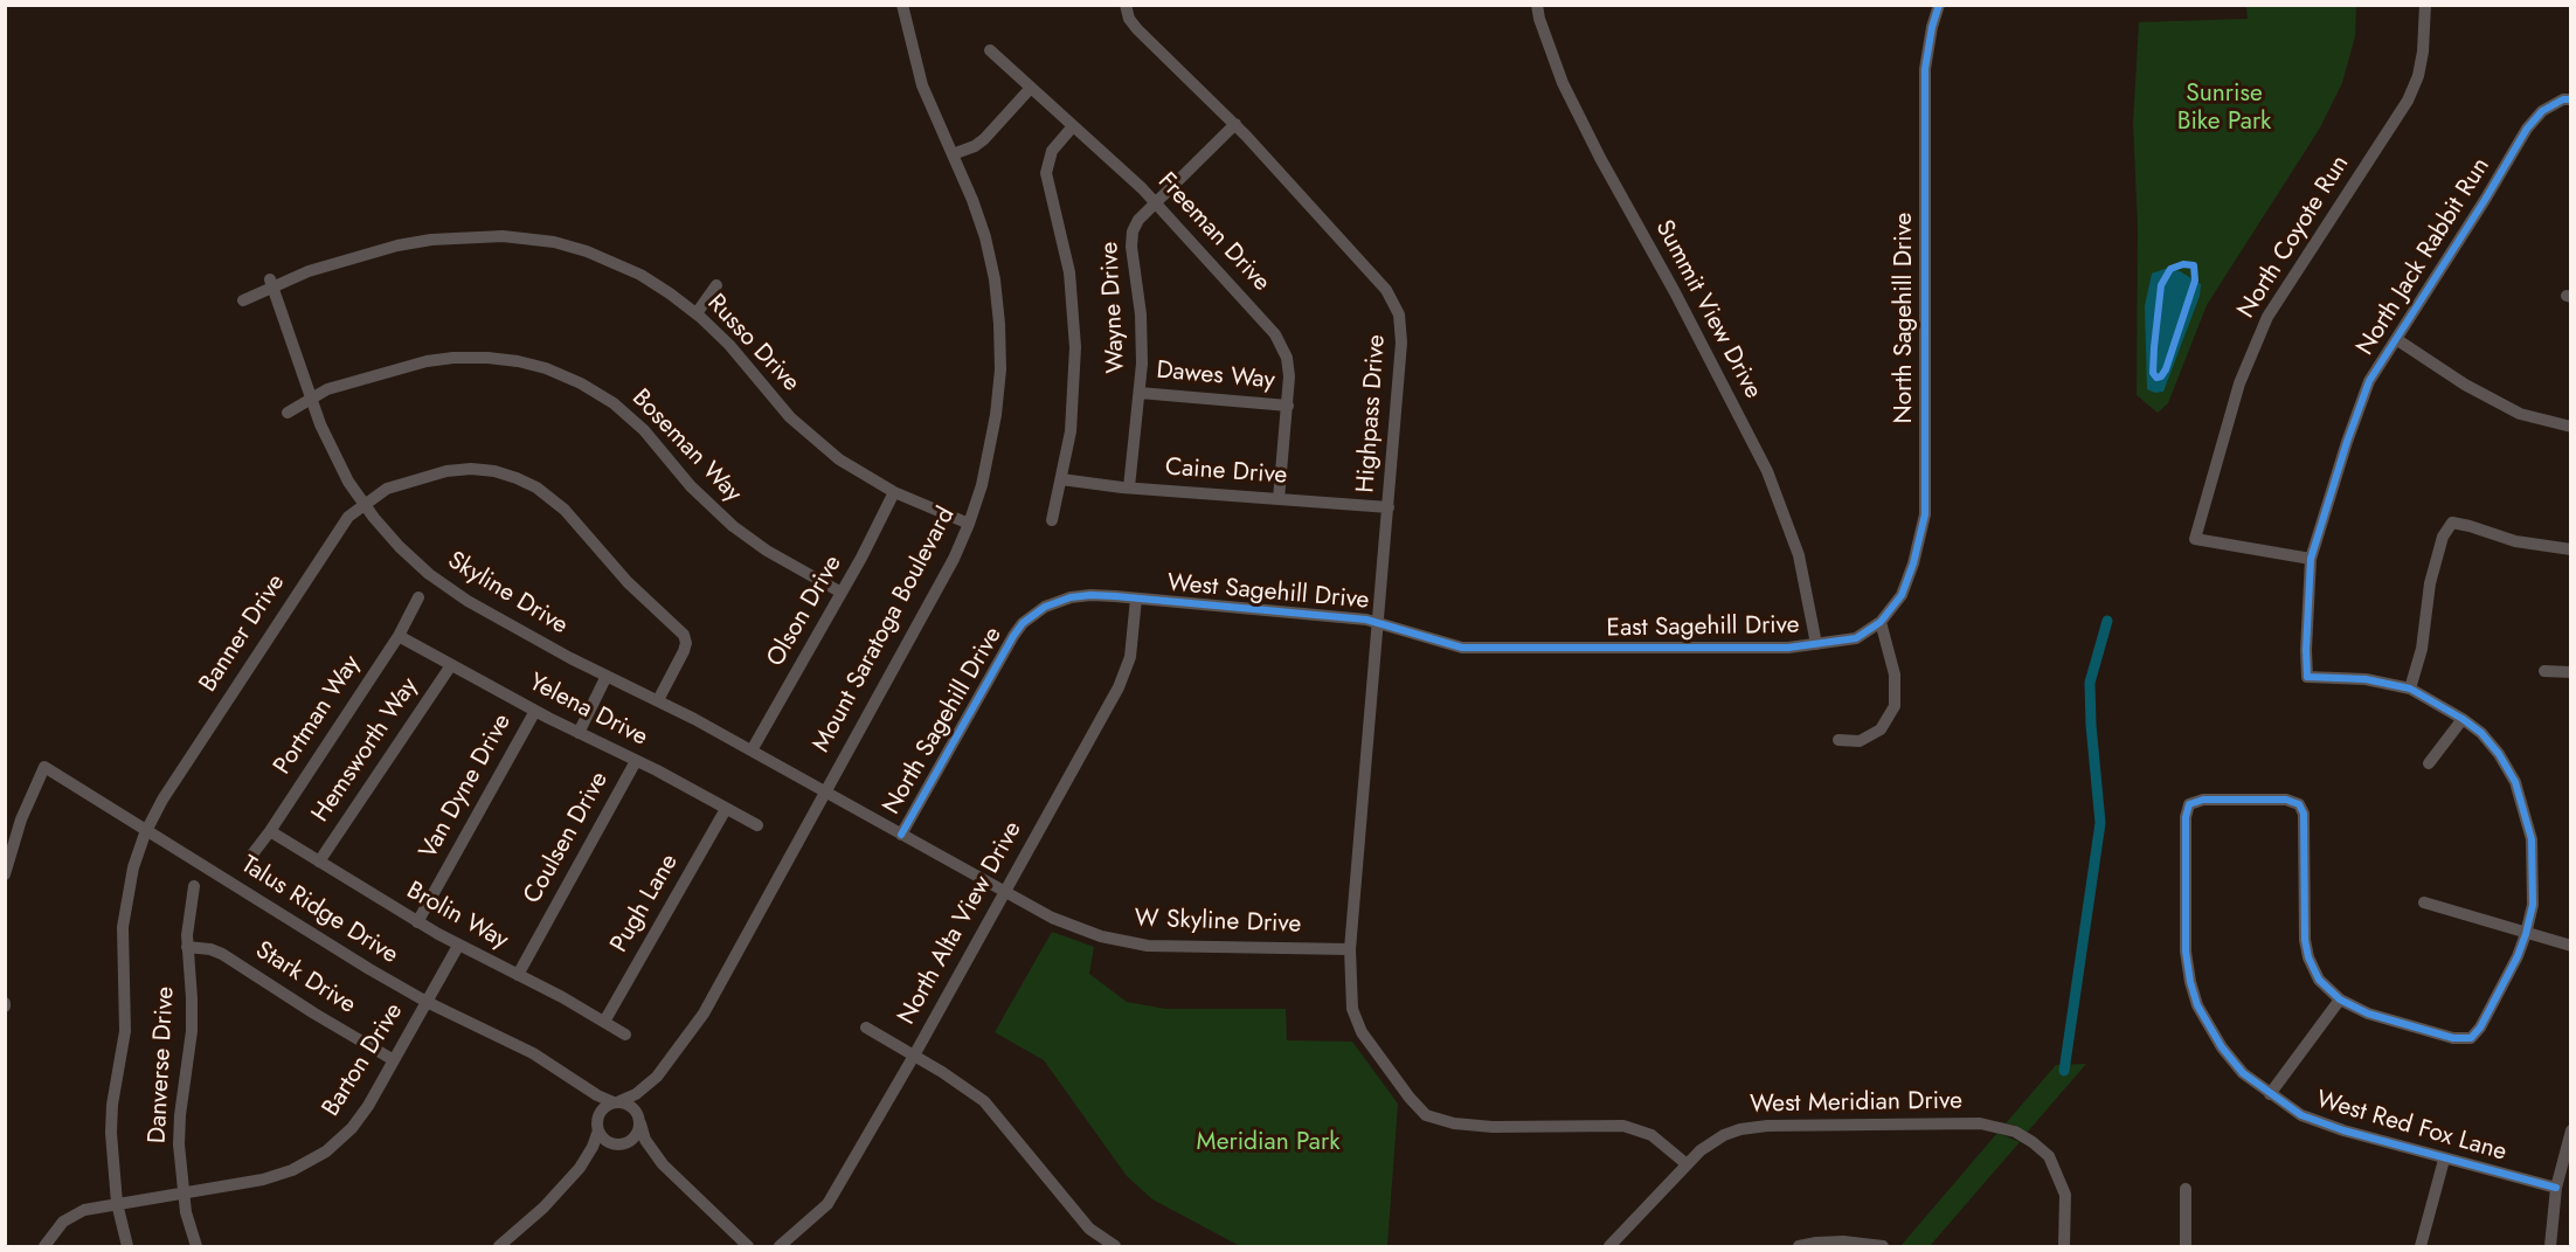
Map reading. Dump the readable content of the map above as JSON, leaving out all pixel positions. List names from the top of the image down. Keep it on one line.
{"streets":{"street":["Freeman Drive","North Coyote Run","North Jack Rabbit Run","Wayne Drive","Summit View Drive","North Sagehill Drive","Russo Drive","Dawes Way","Highpass Drive","Boseman Way","Caine Drive","West Sagehill Drive","Skyline Drive","Olson Drive","East Sagehill Drive","Mount Saratoga Boulevard","Banner Drive","Yelena Drive","Portman Way","Hemsworth Way","Van Dyne Drive","Coulsen Drive","Pugh Lane","Talus Ridge Drive","Brolin Way","W Skyline Drive","North Alta View Drive","Stark Drive","Barton Drive","Danverse Drive","West Meridian Drive","West Red Fox Lane"]},"crossings":[["Freeman Drive","Wayne Drive"],["Freeman Drive","Dawes Way"],["Freeman Drive","Caine Drive"],["North Coyote Run","North Jack Rabbit Run"],["Wayne Drive","Dawes Way"],["Wayne Drive","Highpass Drive"],["Wayne Drive","Caine Drive"],["Summit View Drive","East Sagehill Drive"],["North Sagehill Drive","West Sagehill Drive"],["North Sagehill Drive","East Sagehill Drive"],["North Sagehill Drive","W Skyline Drive"],["North Sagehill Drive","North Alta View Drive"],["Russo Drive","Skyline Drive"],["Russo Drive","Olson Drive"],["Russo Drive","Mount Saratoga Boulevard"],["Highpass Drive","Caine Drive"],["Highpass Drive","West Sagehill Drive"],["Highpass Drive","W Skyline Drive"],["Highpass Drive","West Meridian Drive"],["Boseman Way","Skyline Drive"],["Boseman Way","Olson Drive"],["West Sagehill Drive","East Sagehill Drive"],["West Sagehill Drive","North Alta View Drive"],["Skyline Drive","Olson Drive"],["Skyline Drive","Mount Saratoga Boulevard"],["Skyline Drive","Banner Drive"],["Skyline Drive","W Skyline Drive"],["Mount Saratoga Boulevard","Talus Ridge Drive"],["Mount Saratoga Boulevard","W Skyline Drive"],["Banner Drive","Talus Ridge Drive"],["Banner Drive","Barton Drive"],["Yelena Drive","Portman Way"],["Yelena Drive","Hemsworth Way"],["Yelena Drive","Van Dyne Drive"],["Yelena Drive","Coulsen Drive"],["Yelena Drive","Pugh Lane"],["Portman Way","Brolin Way"],["Hemsworth Way","Brolin Way"],["Van Dyne Drive","Brolin Way"],["Coulsen Drive","Brolin Way"],["Pugh Lane","Brolin Way"],["Talus Ridge Drive","Barton Drive"],["Brolin Way","Barton Drive"],["W Skyline Drive","North Alta View Drive"],["Stark Drive","Barton Drive"],["Stark Drive","Danverse Drive"],["Barton Drive","Danverse Drive"]],"parks":["Sunrise Bike Park","Meridian Park"]}
